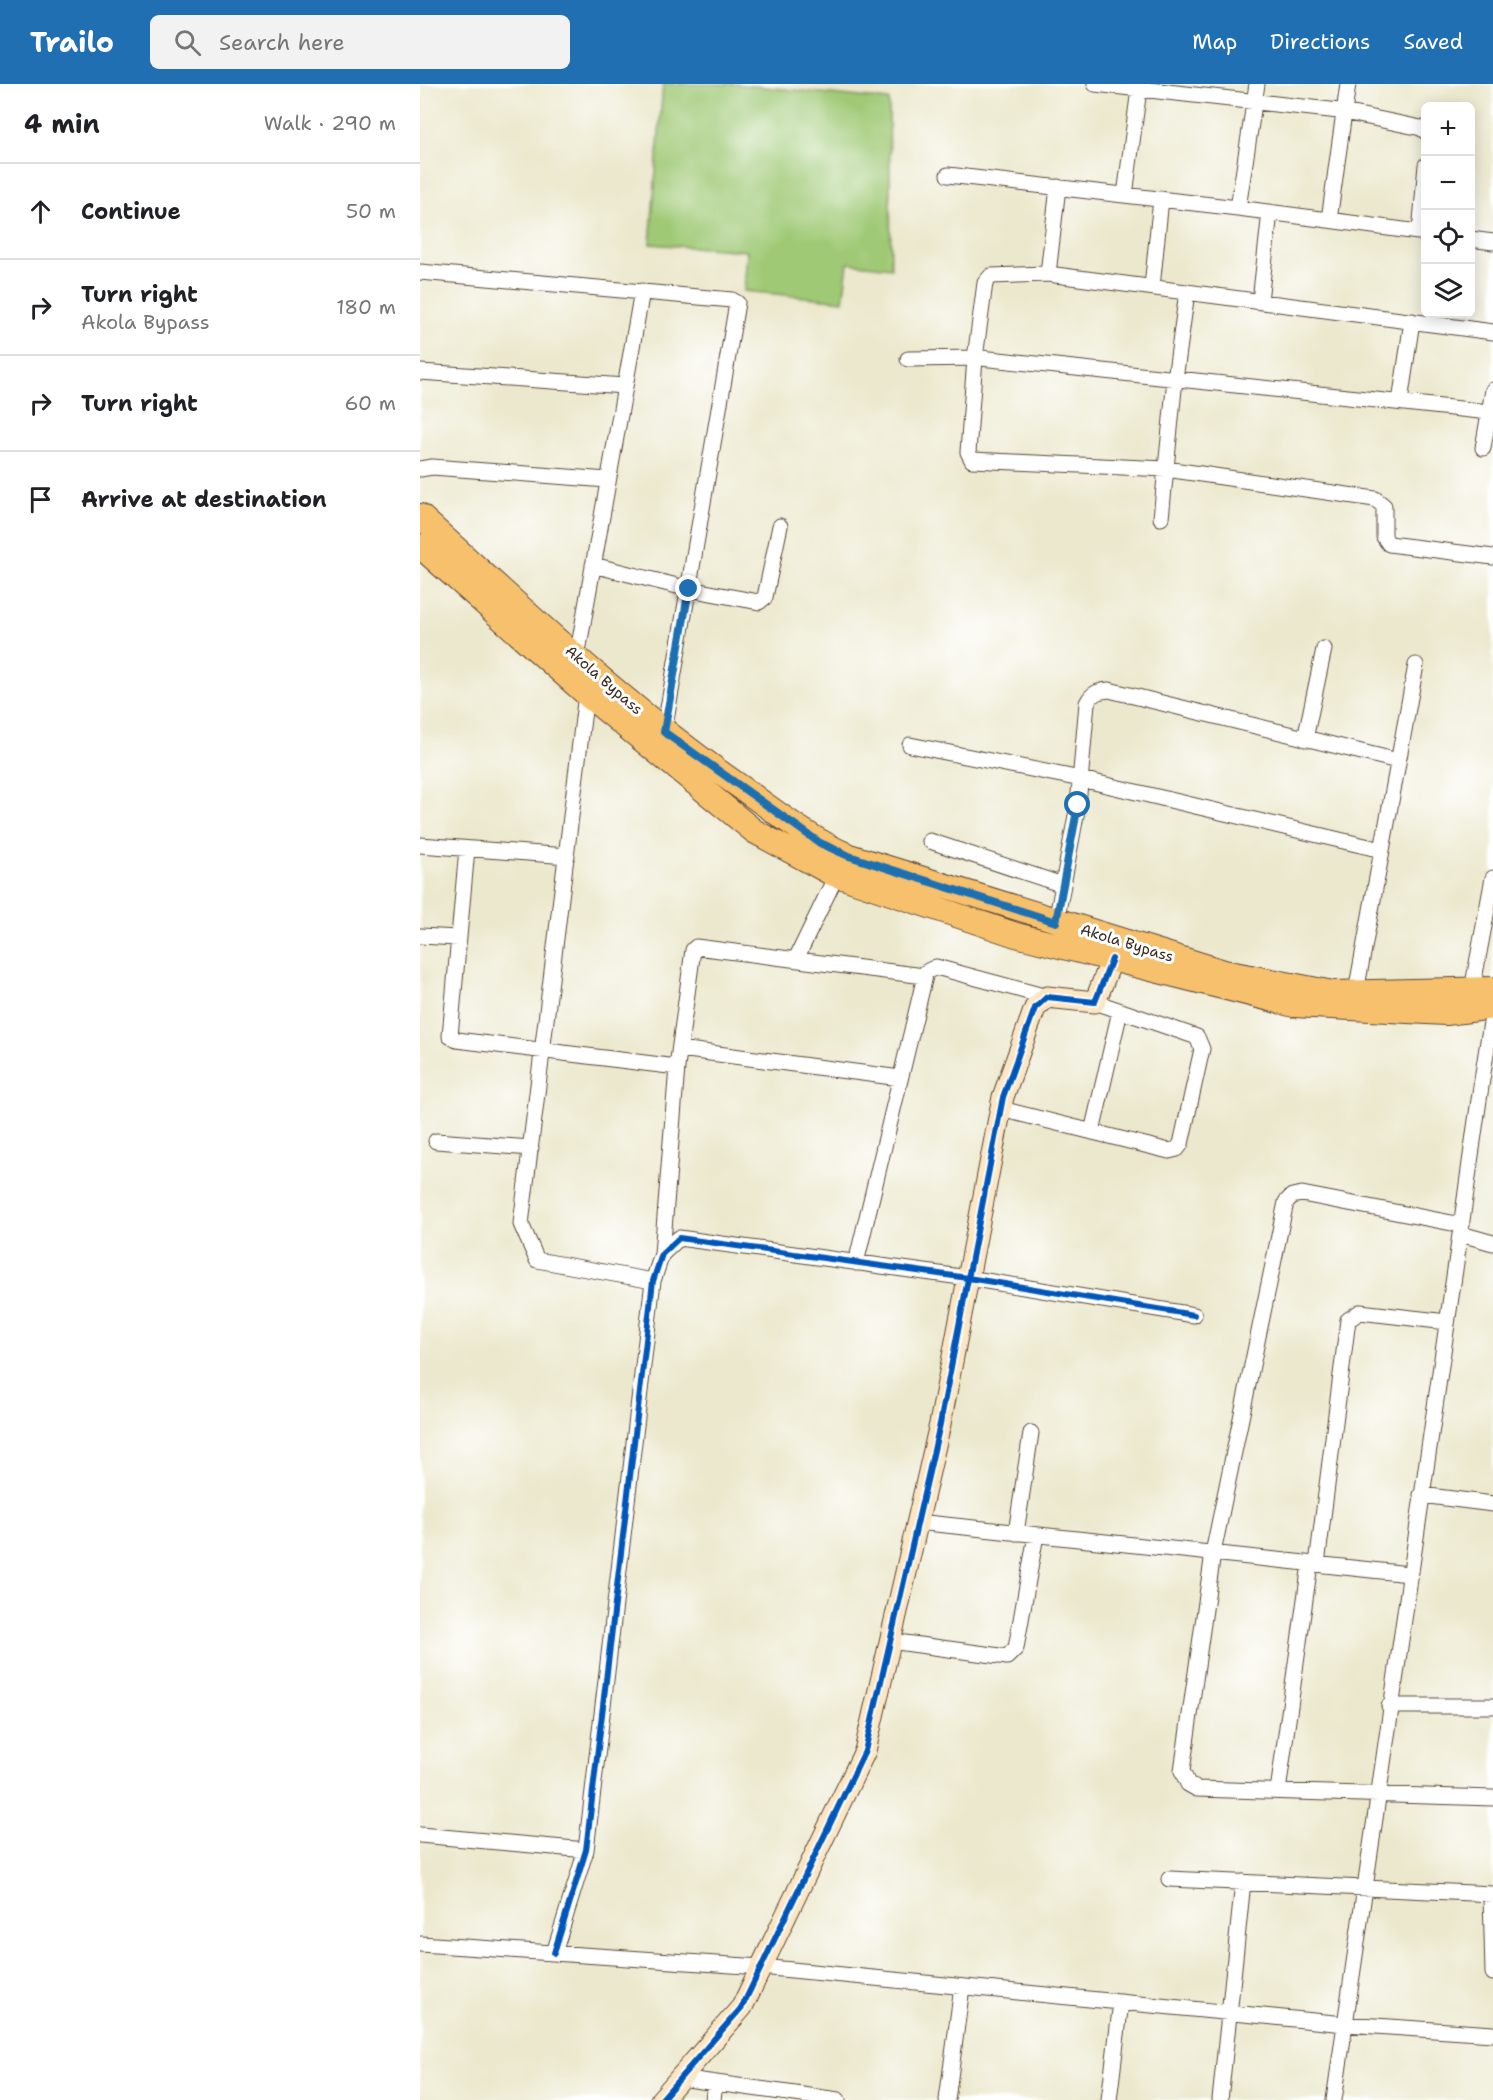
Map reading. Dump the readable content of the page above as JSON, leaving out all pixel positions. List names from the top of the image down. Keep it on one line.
{"streets":{"main road":["Akola Bypass"]},"page":{"header":"Trailo","search":"Search here","nav":["Map","Directions","Saved"],"heading":["4 min","Walk · 290 m"],"map_buttons":["+","−"],"list":[["Continue","50 m"],["Turn right","Akola Bypass","180 m"],["Turn right","60 m"],"Arrive at destination"]}}
